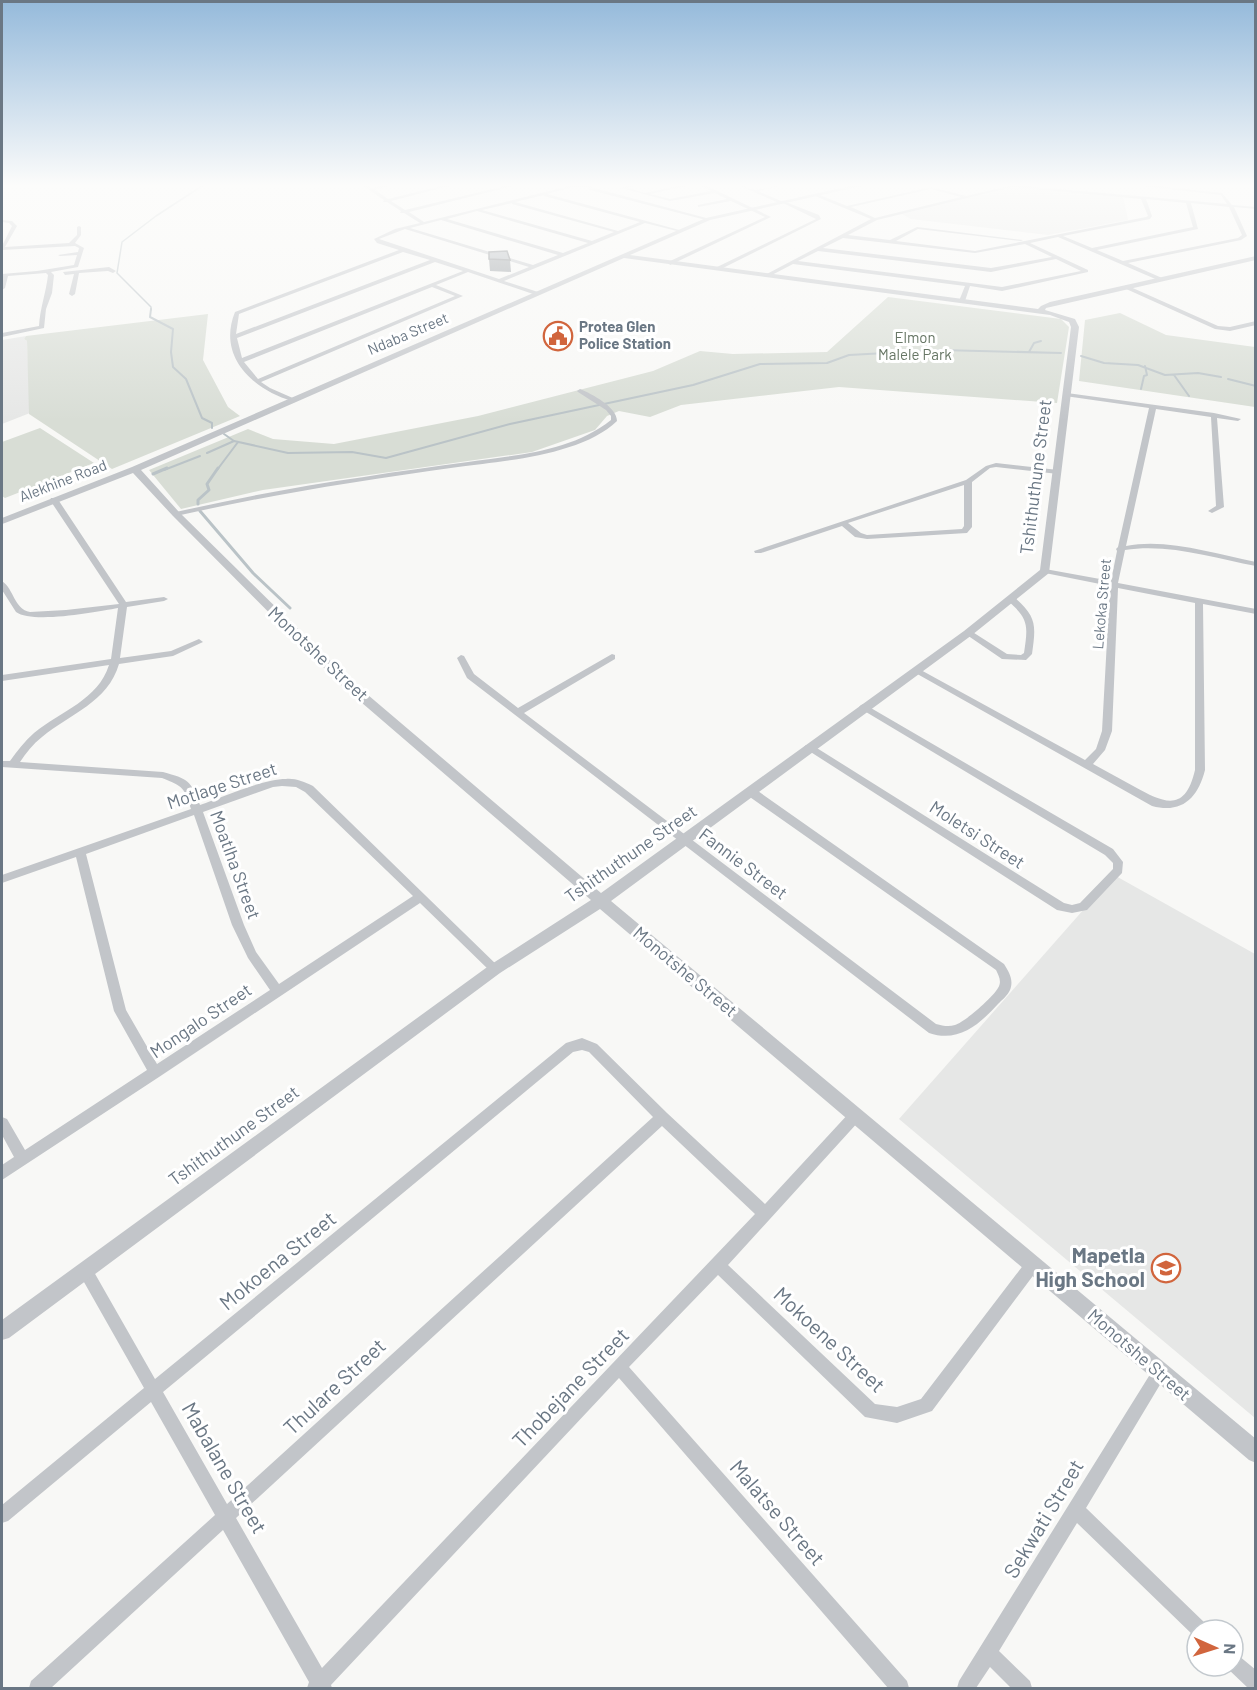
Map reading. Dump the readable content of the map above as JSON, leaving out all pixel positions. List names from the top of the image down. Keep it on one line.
{"streets":{"street":["Ndaba Street","Tshithuthune Street","Alekhine Road","Lekoka Street","Monotshe Street","Motlage Street","Moletsi Street","Fannie Street","Moatlha Street","Mongalo Street","Mokoena Street","Mokoene Street","Thulare Street","Thobejane Street","Mabalane Street","Malatse Street","Sekwati Street"]},"crossings":[["Ndaba Street","Alekhine Road"],["Ndaba Street","Monotshe Street"],["Tshithuthune Street","Monotshe Street"],["Tshithuthune Street","Motlage Street"],["Tshithuthune Street","Moletsi Street"],["Tshithuthune Street","Fannie Street"],["Tshithuthune Street","Mabalane Street"],["Alekhine Road","Monotshe Street"],["Monotshe Street","Mokoene Street"],["Monotshe Street","Thobejane Street"],["Monotshe Street","Sekwati Street"],["Motlage Street","Moatlha Street"],["Motlage Street","Mongalo Street"],["Moatlha Street","Mongalo Street"],["Mokoena Street","Thulare Street"],["Mokoena Street","Mabalane Street"],["Mokoene Street","Thobejane Street"],["Thulare Street","Mabalane Street"],["Thobejane Street","Mabalane Street"],["Thobejane Street","Malatse Street"]],"parks":["Elmon Malele Park"],"places":{"public building":["Protea Glen Police Station"],"school or university":["Mapetla High School"]},"north":"right"}
